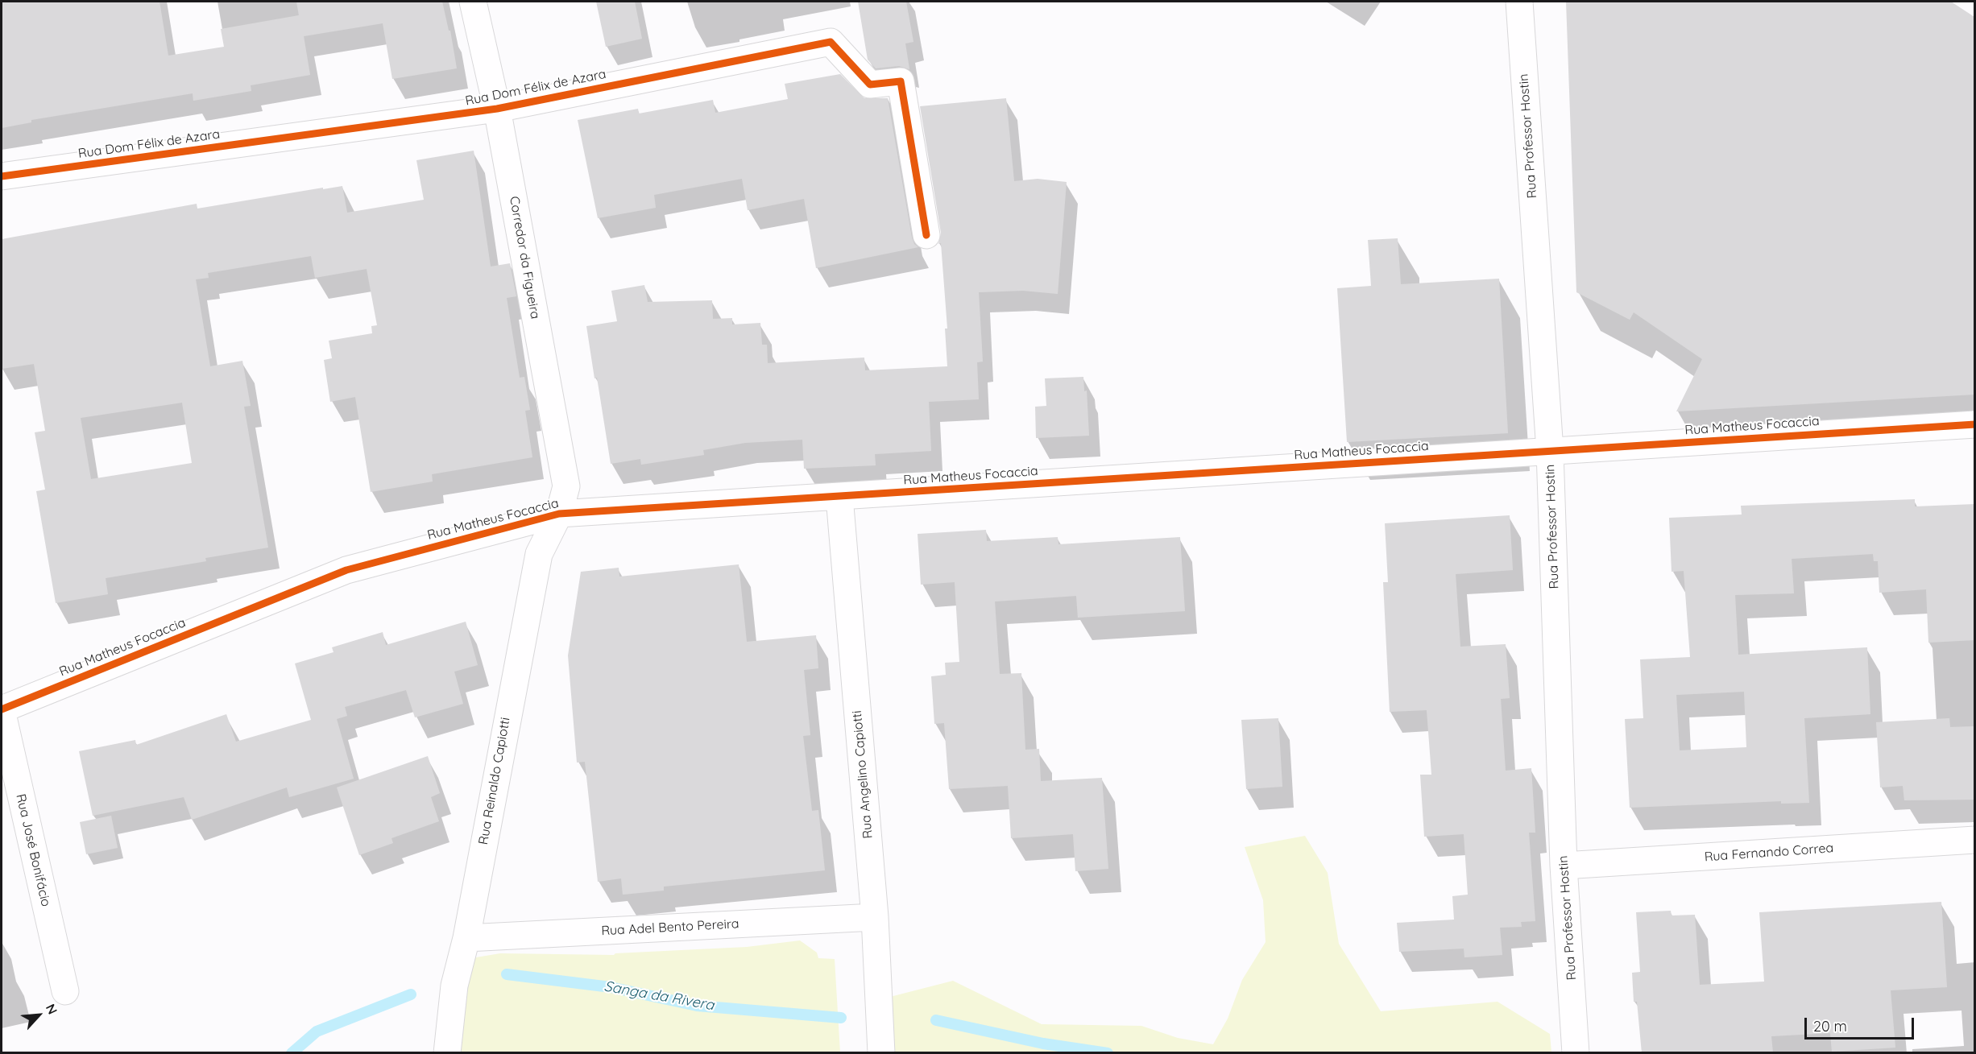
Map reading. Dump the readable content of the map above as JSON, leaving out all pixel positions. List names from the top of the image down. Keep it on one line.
{"streets":{"street":["Rua Dom Félix de Azara","Rua Professor Hostin","Corredor da Figueira","Rua Matheus Focaccia","Rua Angelino Capiotti","Rua Reinaldo Capiotti","Rua José Bonifácio","Rua Fernando Correa","Rua Adel Bento Pereira"]},"crossings":[["Rua Dom Félix de Azara","Corredor da Figueira"],["Rua Professor Hostin","Rua Matheus Focaccia"],["Rua Professor Hostin","Rua Fernando Correa"],["Corredor da Figueira","Rua Matheus Focaccia"],["Corredor da Figueira","Rua Reinaldo Capiotti"],["Rua Matheus Focaccia","Rua Angelino Capiotti"],["Rua Matheus Focaccia","Rua Reinaldo Capiotti"],["Rua Matheus Focaccia","Rua José Bonifácio"],["Rua Angelino Capiotti","Rua Adel Bento Pereira"],["Rua Reinaldo Capiotti","Rua Adel Bento Pereira"]],"water":["Sanga da Rivera"],"scale_bar":"20 m","north":"top right"}
